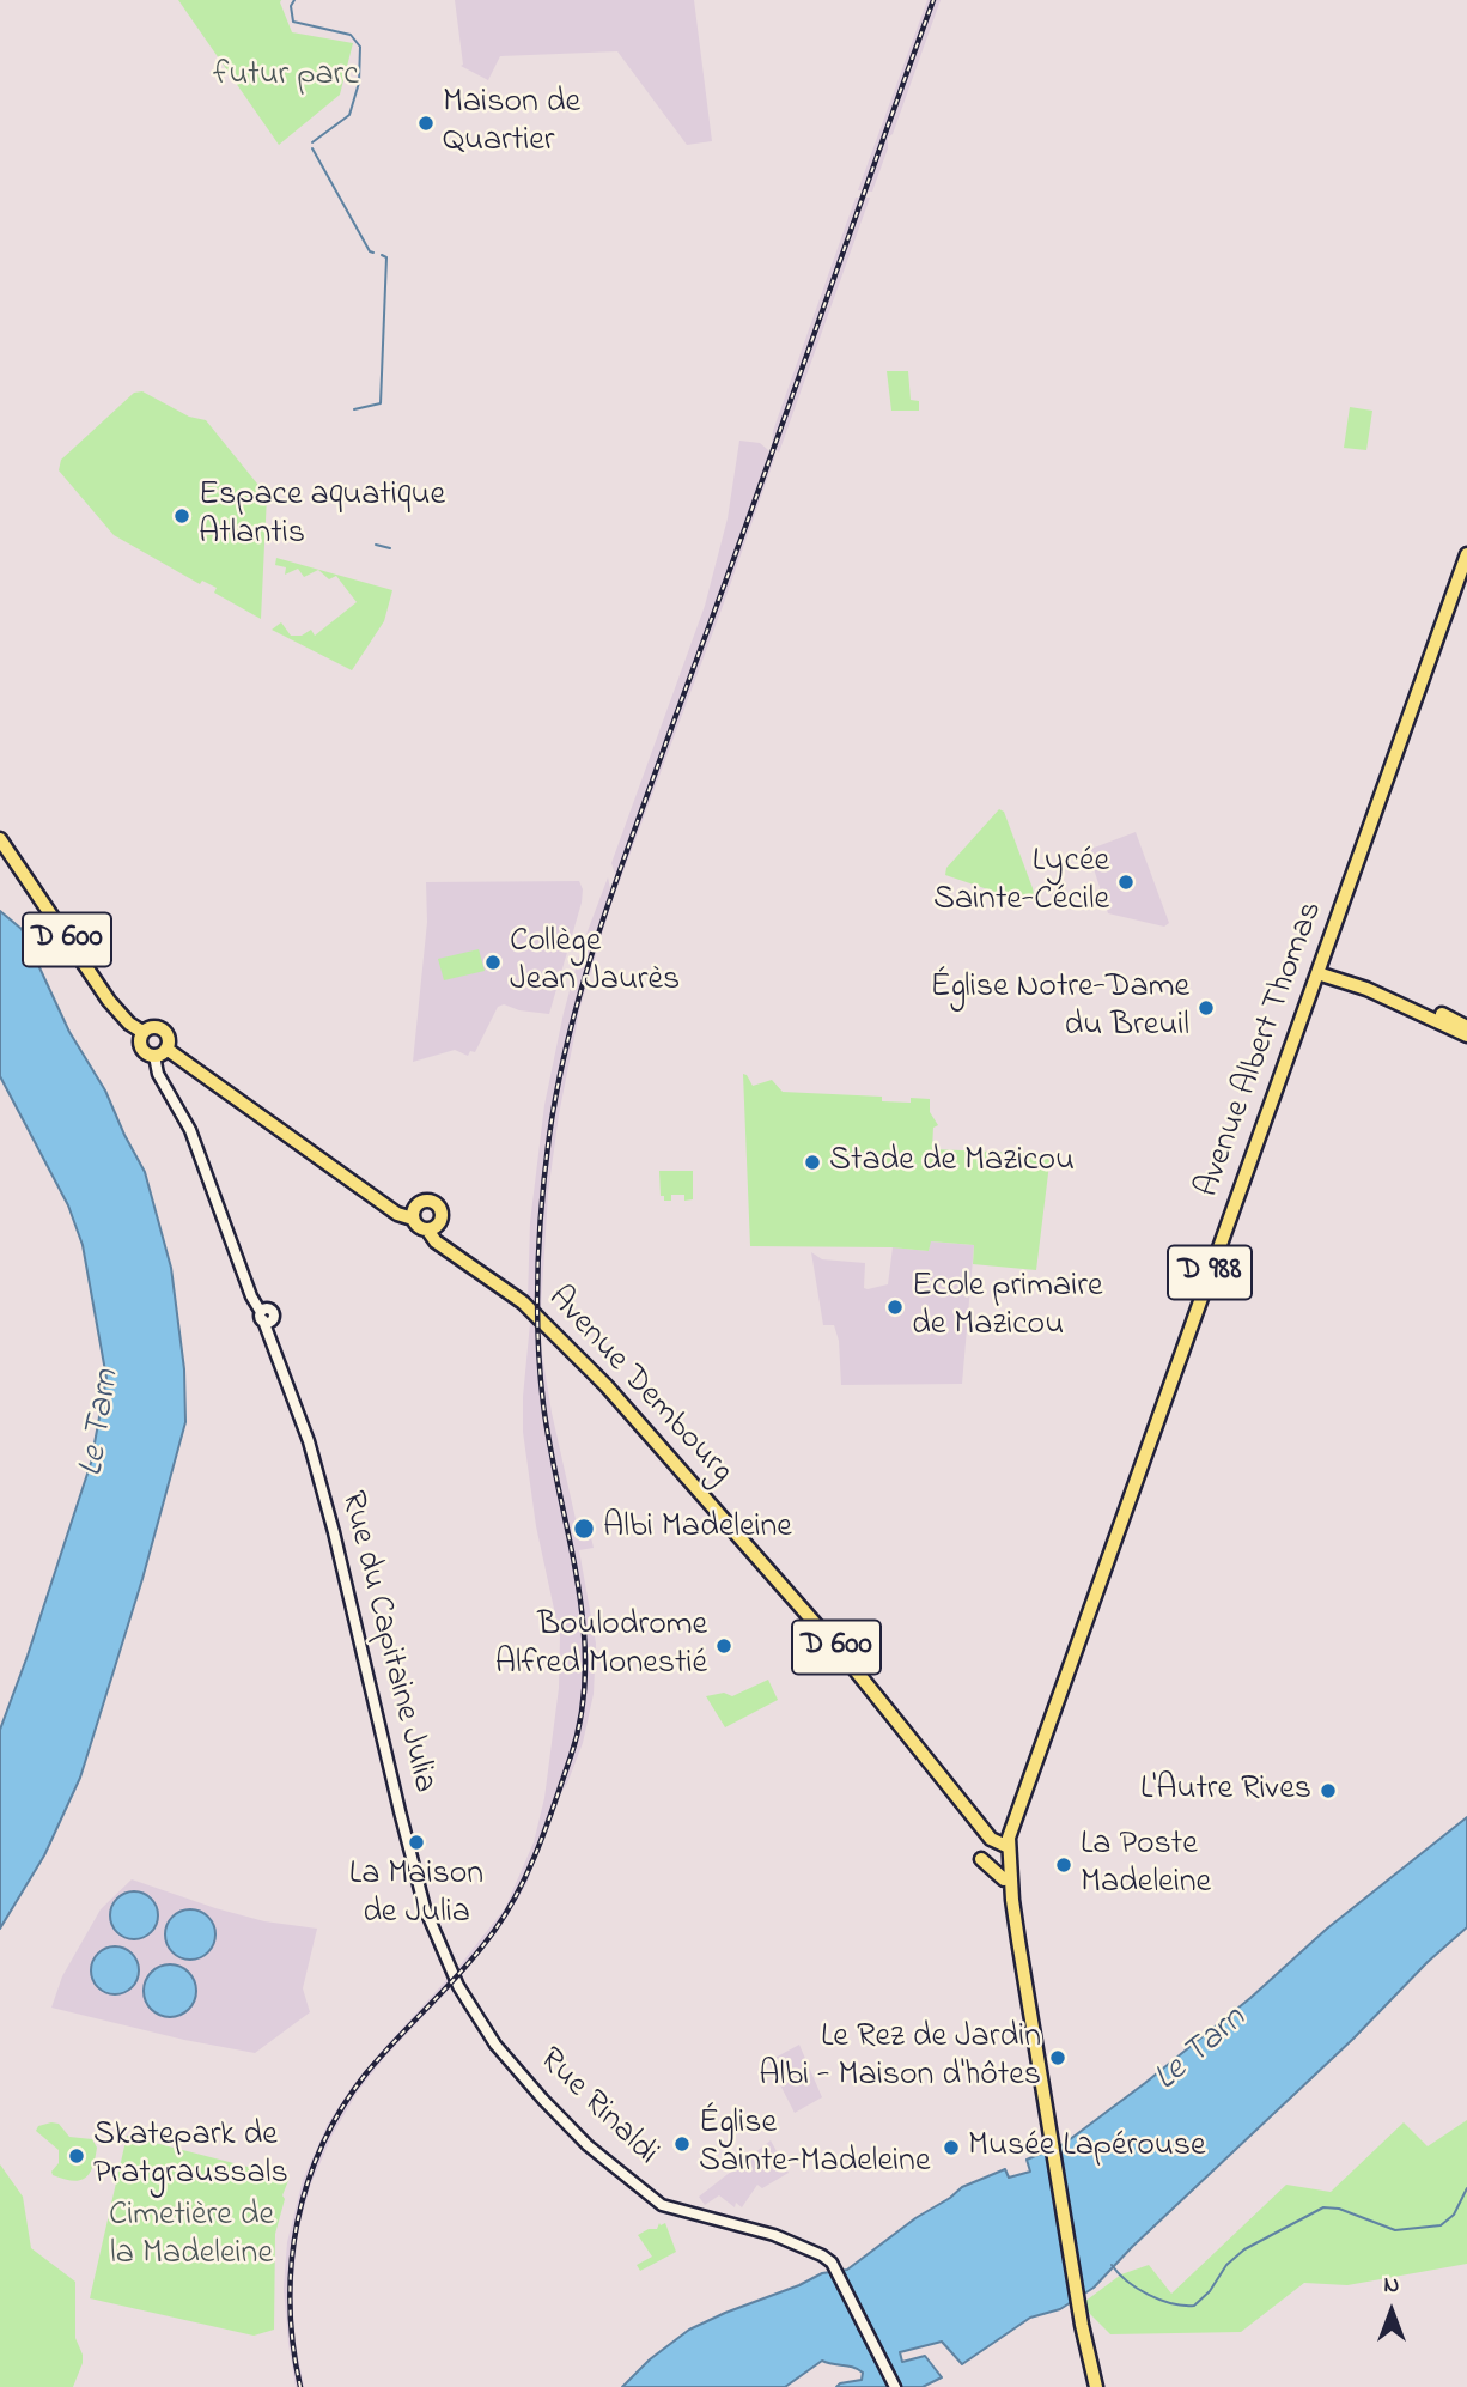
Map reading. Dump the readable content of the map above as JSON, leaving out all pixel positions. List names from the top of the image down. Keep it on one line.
{"streets":{"main road":["D 600","Avenue Albert Thomas","D 988","Avenue Dembourg"],"street":["Rue du Capitaine Julia","Rue Rinaldi"]},"crossings":[["D 600","Rue du Capitaine Julia"],["Avenue Albert Thomas","Avenue Dembourg"],["Rue du Capitaine Julia","Rue Rinaldi"]],"water":["Le Tarn"],"parks":["futur parc","Cimetière de la Madeleine"],"places":["Maison de Quartier","Espace aquatique Atlantis","Lycée Sainte-Cécile","Collège Jean Jaurès","Église Notre-Dame du Breuil","Stade de Mazicou","Ecole primaire de Mazicou","Albi Madeleine","Boulodrome Alfred Monestié","L'Autre Rives","La Maison de Julia","La Poste Madeleine","Le Rez de Jardin Albi - Maison d'hôtes","Église Sainte-Madeleine","Musée Lapérouse","Skatepark de Pratgraussals"],"north":"top"}
